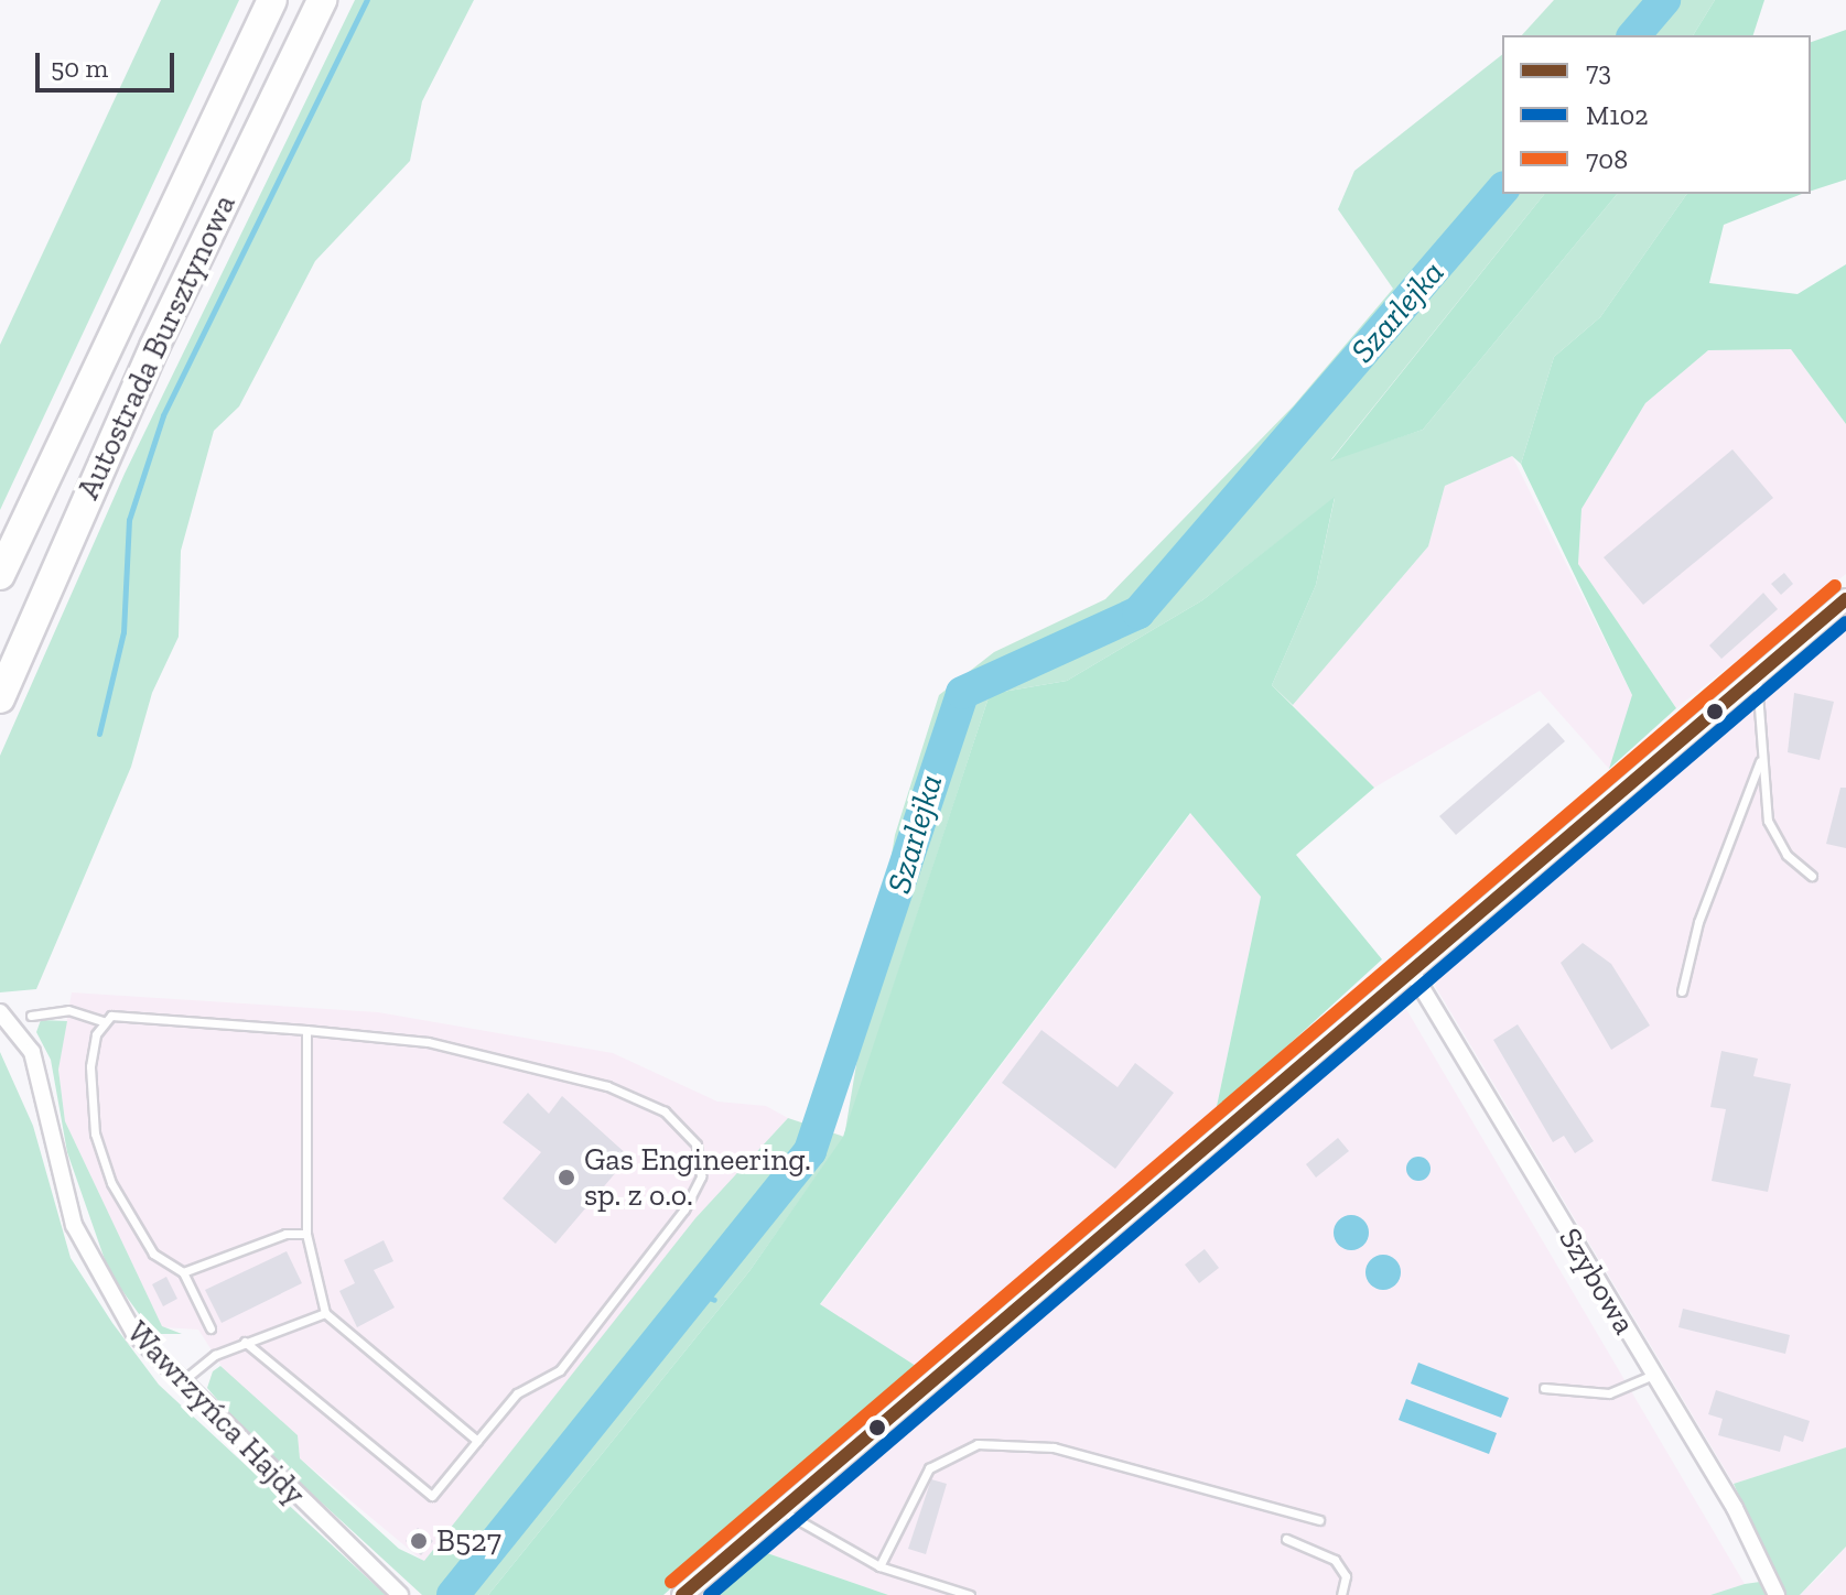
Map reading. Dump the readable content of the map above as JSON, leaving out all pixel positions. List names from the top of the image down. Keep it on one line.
{"streets":{"highway":["Autostrada Bursztynowa"],"street":["Szybowa","Wawrzyńca Hajdy"]},"water":["Szarlejka"],"places":["Gas Engineering. sp. z o.o.","B527"],"lines":["transit line 708","transit line 73","transit line M102"],"legend":["73","M102","708"],"scale_bar":"50 m"}
